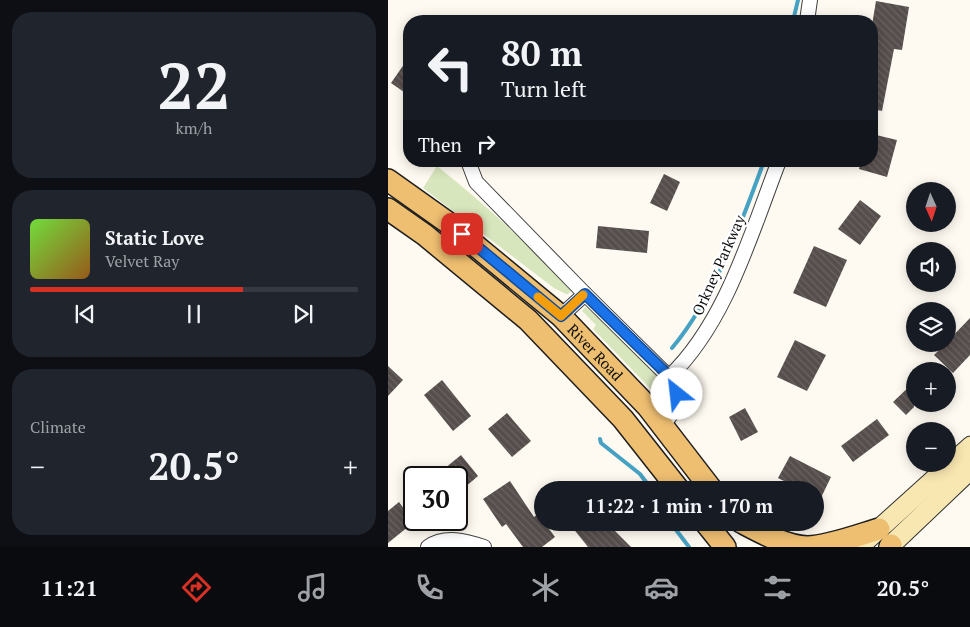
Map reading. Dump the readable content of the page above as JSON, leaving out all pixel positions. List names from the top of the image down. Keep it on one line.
{"streets":{"main road":["River Road"],"street":["Orkney Parkway"]},"north":"bottom","page":{"tile":[["22","km/h"],"Climate"],"turn":["80 m","Turn left"],"then":"Then","map_buttons":["+","−"],"song":["Static Love","Velvet Ray"],"heat":["−","20.5°","+"],"limit":"30","trip":"11:22 · 1 min · 170 m","tabs":["11:21","20.5°"]}}
